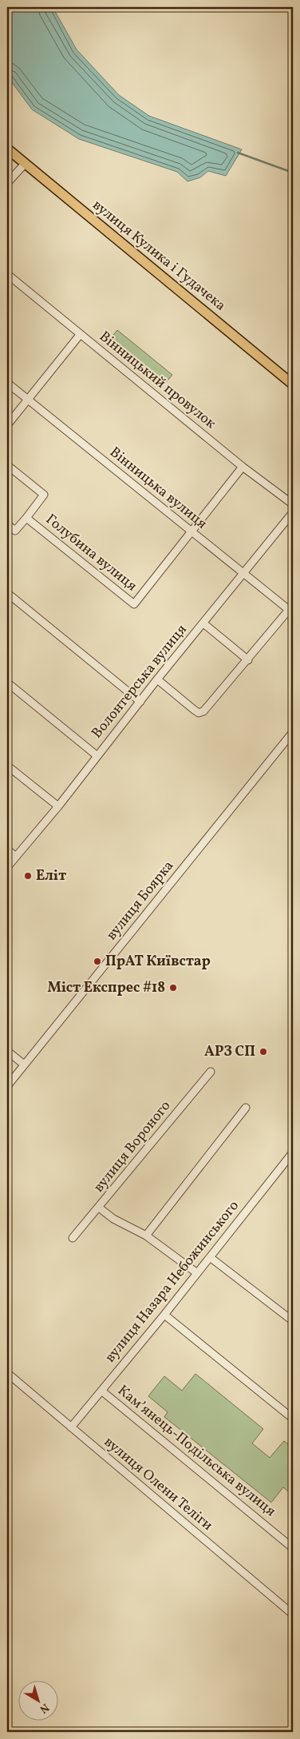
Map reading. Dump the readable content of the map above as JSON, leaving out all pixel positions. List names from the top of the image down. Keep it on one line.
{"streets":{"main road":["вулиця Кулика і Гудачека"],"street":["Вінницький провулок","Вінницька вулиця","Голубина вулиця","Волонтерська вулиця","вулиця Боярка","вулиця Вороного","вулиця Назара Небожинського","Камʼянець-Подільська вулиця","вулиця Олени Теліги"]},"crossings":[["Вінницький провулок","Голубина вулиця"],["Вінницька вулиця","Голубина вулиця"],["Вінницька вулиця","Волонтерська вулиця"],["вулиця Назара Небожинського","Камʼянець-Подільська вулиця"],["вулиця Назара Небожинського","вулиця Олени Теліги"]],"places":["Еліт","ПрАТ Київстар","Міст Експрес #18","АРЗ СП"],"north":"bottom right"}
